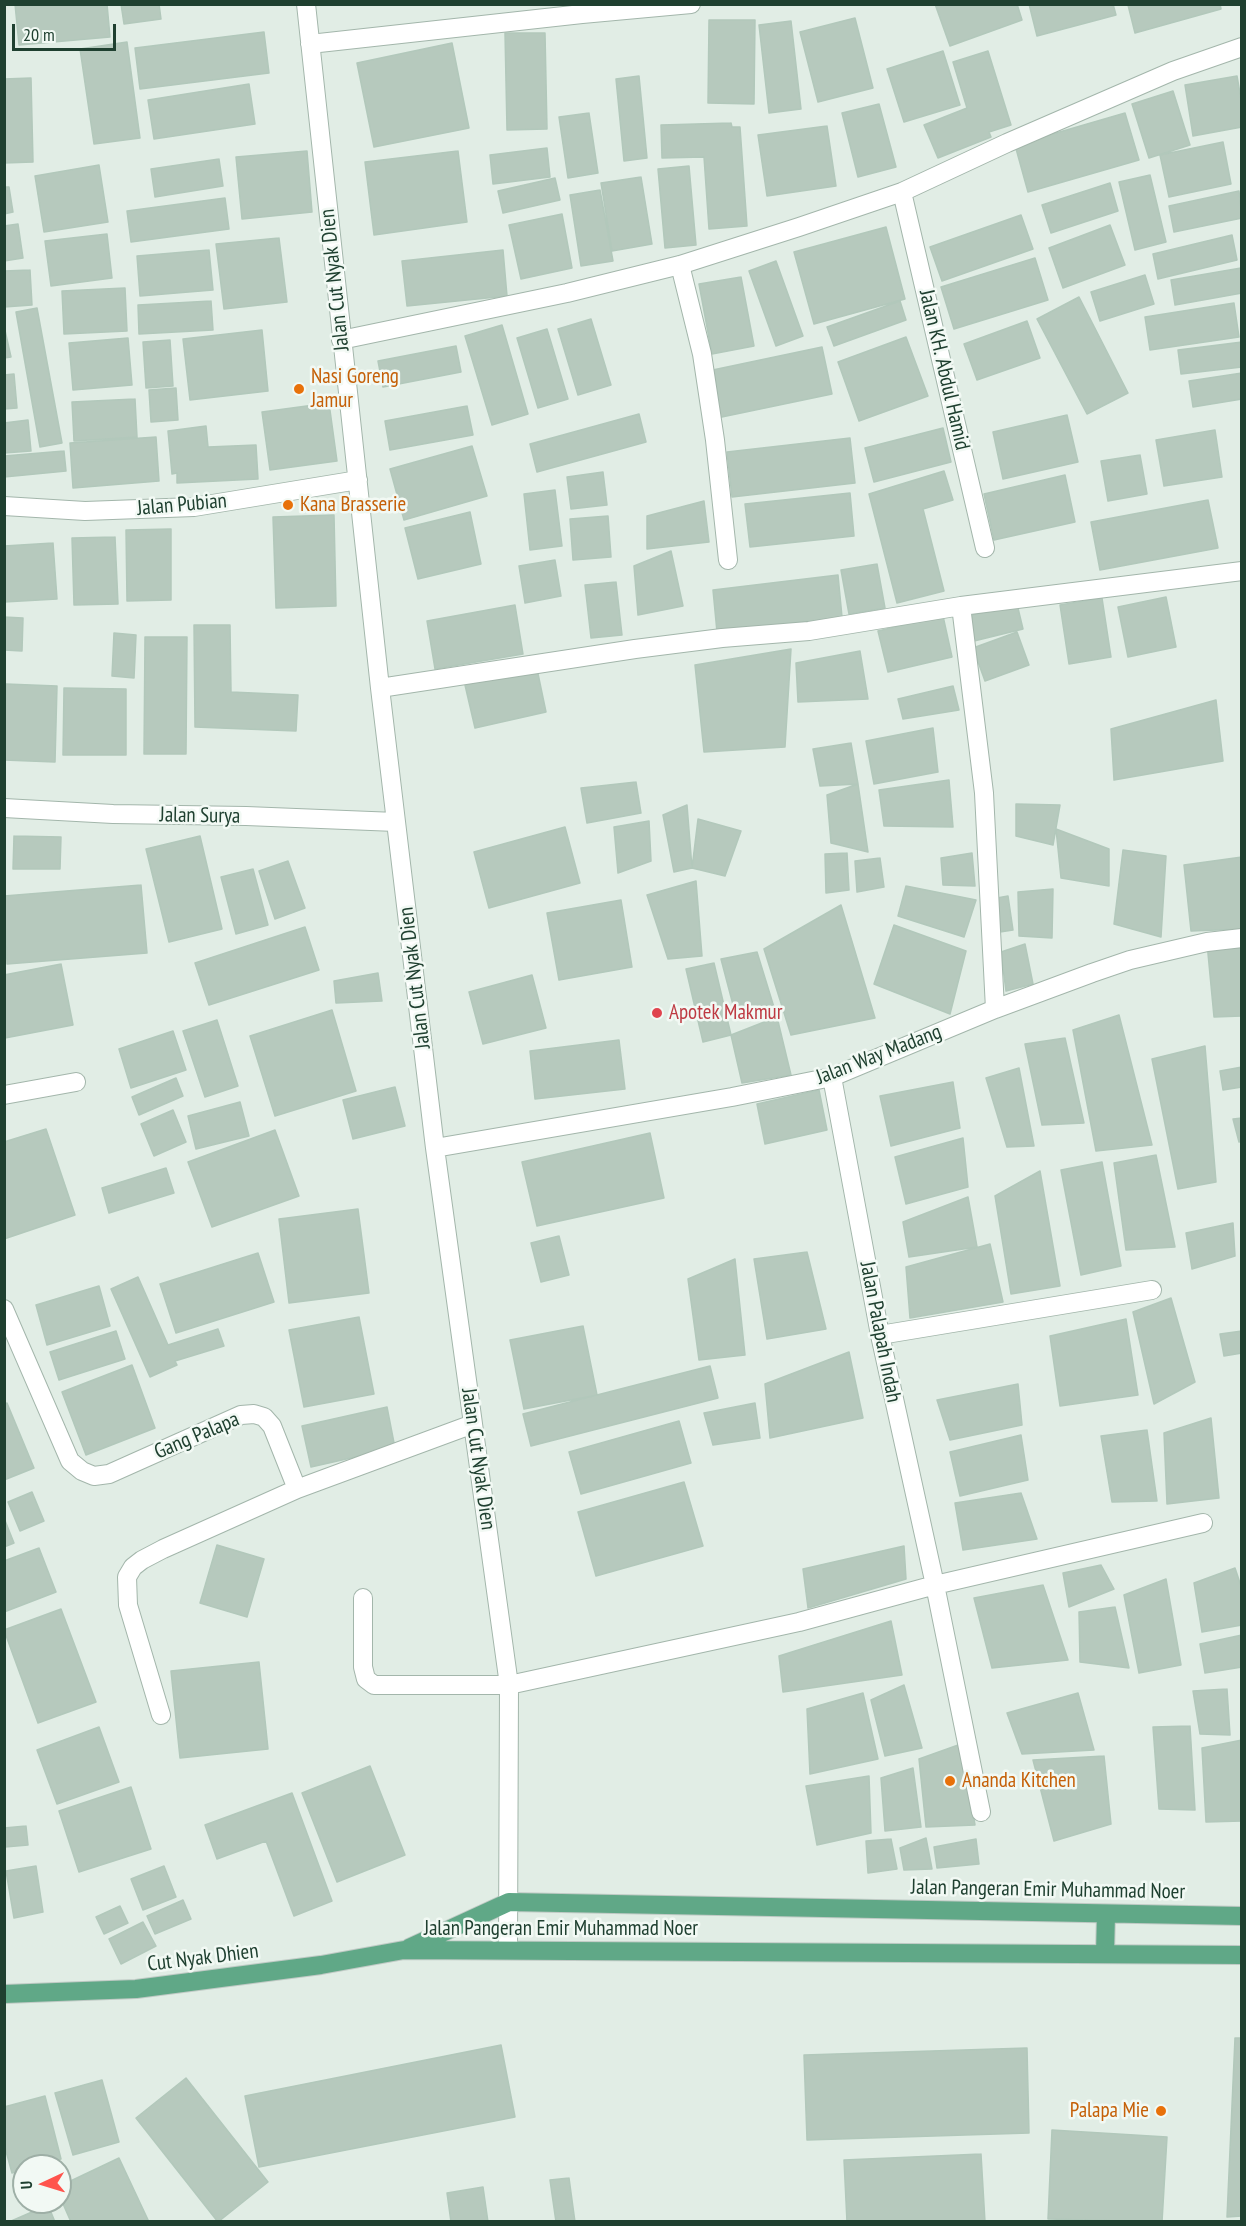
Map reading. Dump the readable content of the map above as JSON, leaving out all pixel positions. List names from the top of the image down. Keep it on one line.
{"streets":{"main road":["Jalan Pangeran Emir Muhammad Noer","Cut Nyak Dhien"],"street":["Jalan Cut Nyak Dien","Jalan KH. Abdul Hamid","Jalan Pubian","Jalan Surya","Jalan Way Madang","Jalan Palapah Indah","Gang Palapa"]},"crossings":[["Jalan Cut Nyak Dien","Jalan Pubian"],["Jalan Cut Nyak Dien","Jalan Surya"],["Jalan Cut Nyak Dien","Jalan Way Madang"],["Jalan Cut Nyak Dien","Jalan Pangeran Emir Muhammad Noer"],["Jalan Way Madang","Jalan Palapah Indah"],["Jalan Pangeran Emir Muhammad Noer","Cut Nyak Dhien"]],"places":["Nasi Goreng Jamur","Kana Brasserie","Apotek Makmur","Ananda Kitchen","Palapa Mie"],"scale_bar":"20 m","north":"left"}
